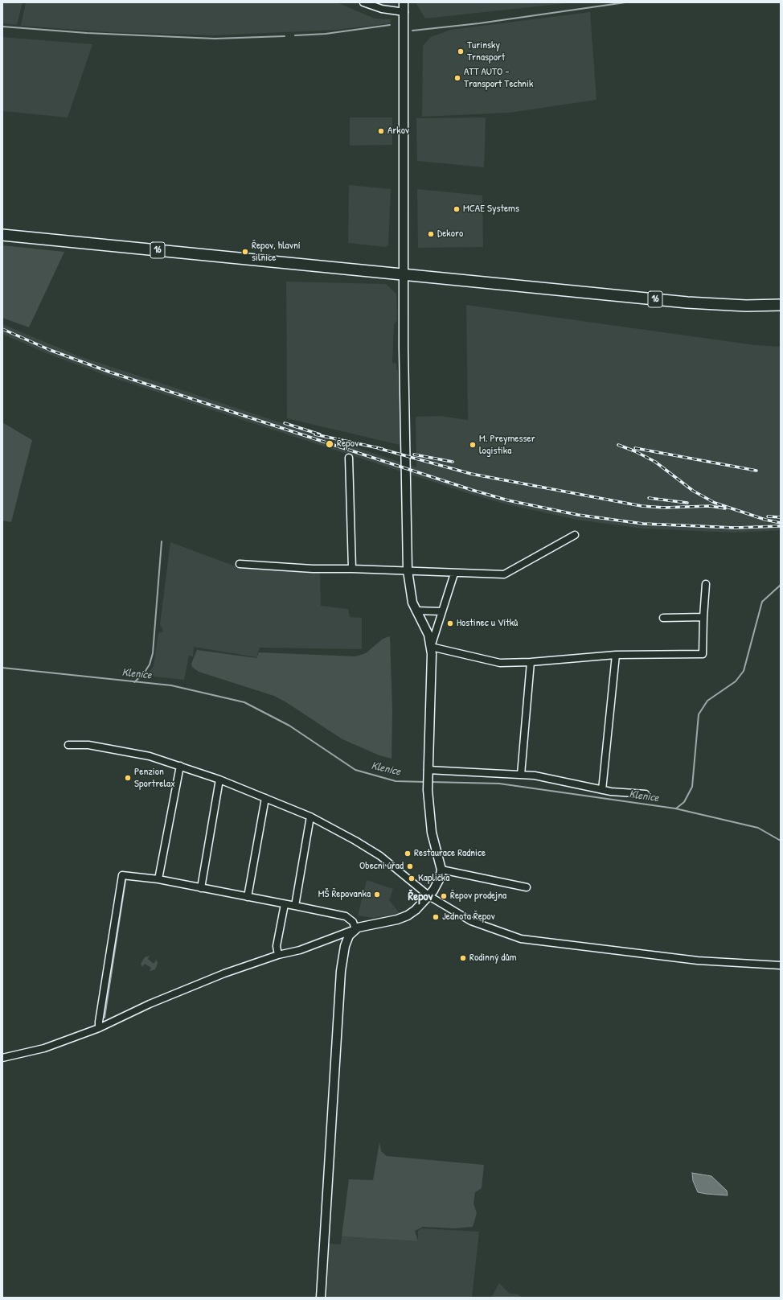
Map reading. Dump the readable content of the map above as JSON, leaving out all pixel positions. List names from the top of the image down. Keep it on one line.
{"streets":{"main road":["16"]},"districts":["Řepov"],"water":["Klenice"],"places":["Turinsky Trnasport","ATT AUTO - Transport Technik","Arkov","MCAE Systems","Dekoro","Řepov, hlavní silnice","Řepov","M. Preymesser logistika","Hostinec u Vítků","Penzion Sportrelax","Restaurace Radnice","Obecní úřad","Kaplička","MŠ Řepovanka","Řepov prodejna","Jednota Řepov","Rodinný dům"]}
